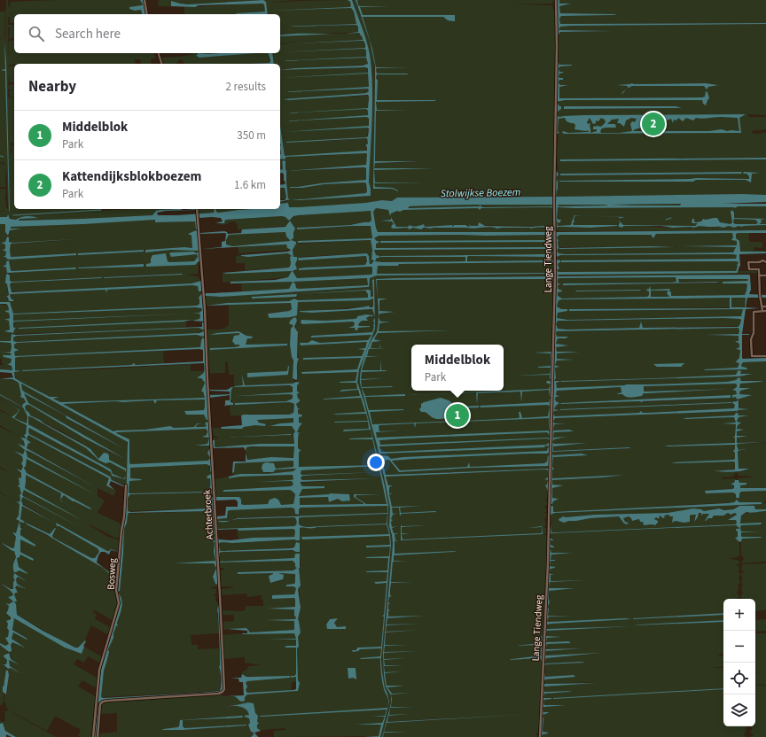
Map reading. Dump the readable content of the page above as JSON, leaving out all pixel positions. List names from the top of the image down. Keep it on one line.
{"streets":{"street":["Lange Tiendweg","Achterbroek","Bosweg"]},"crossings":[["Achterbroek","Bosweg"]],"water":["Stolwijkse Boezem"],"page":{"search":"Search here","heading":["Nearby","2 results"],"list":[{"mark":"1","name":"Middelblok","note":"Park","value":"350 m"},{"mark":"2","name":"Kattendijksblokboezem","note":"Park","value":"1.6 km"}],"pins":["2","1"],"popup":["Middelblok","Park"],"map_buttons":["+","−"]}}
